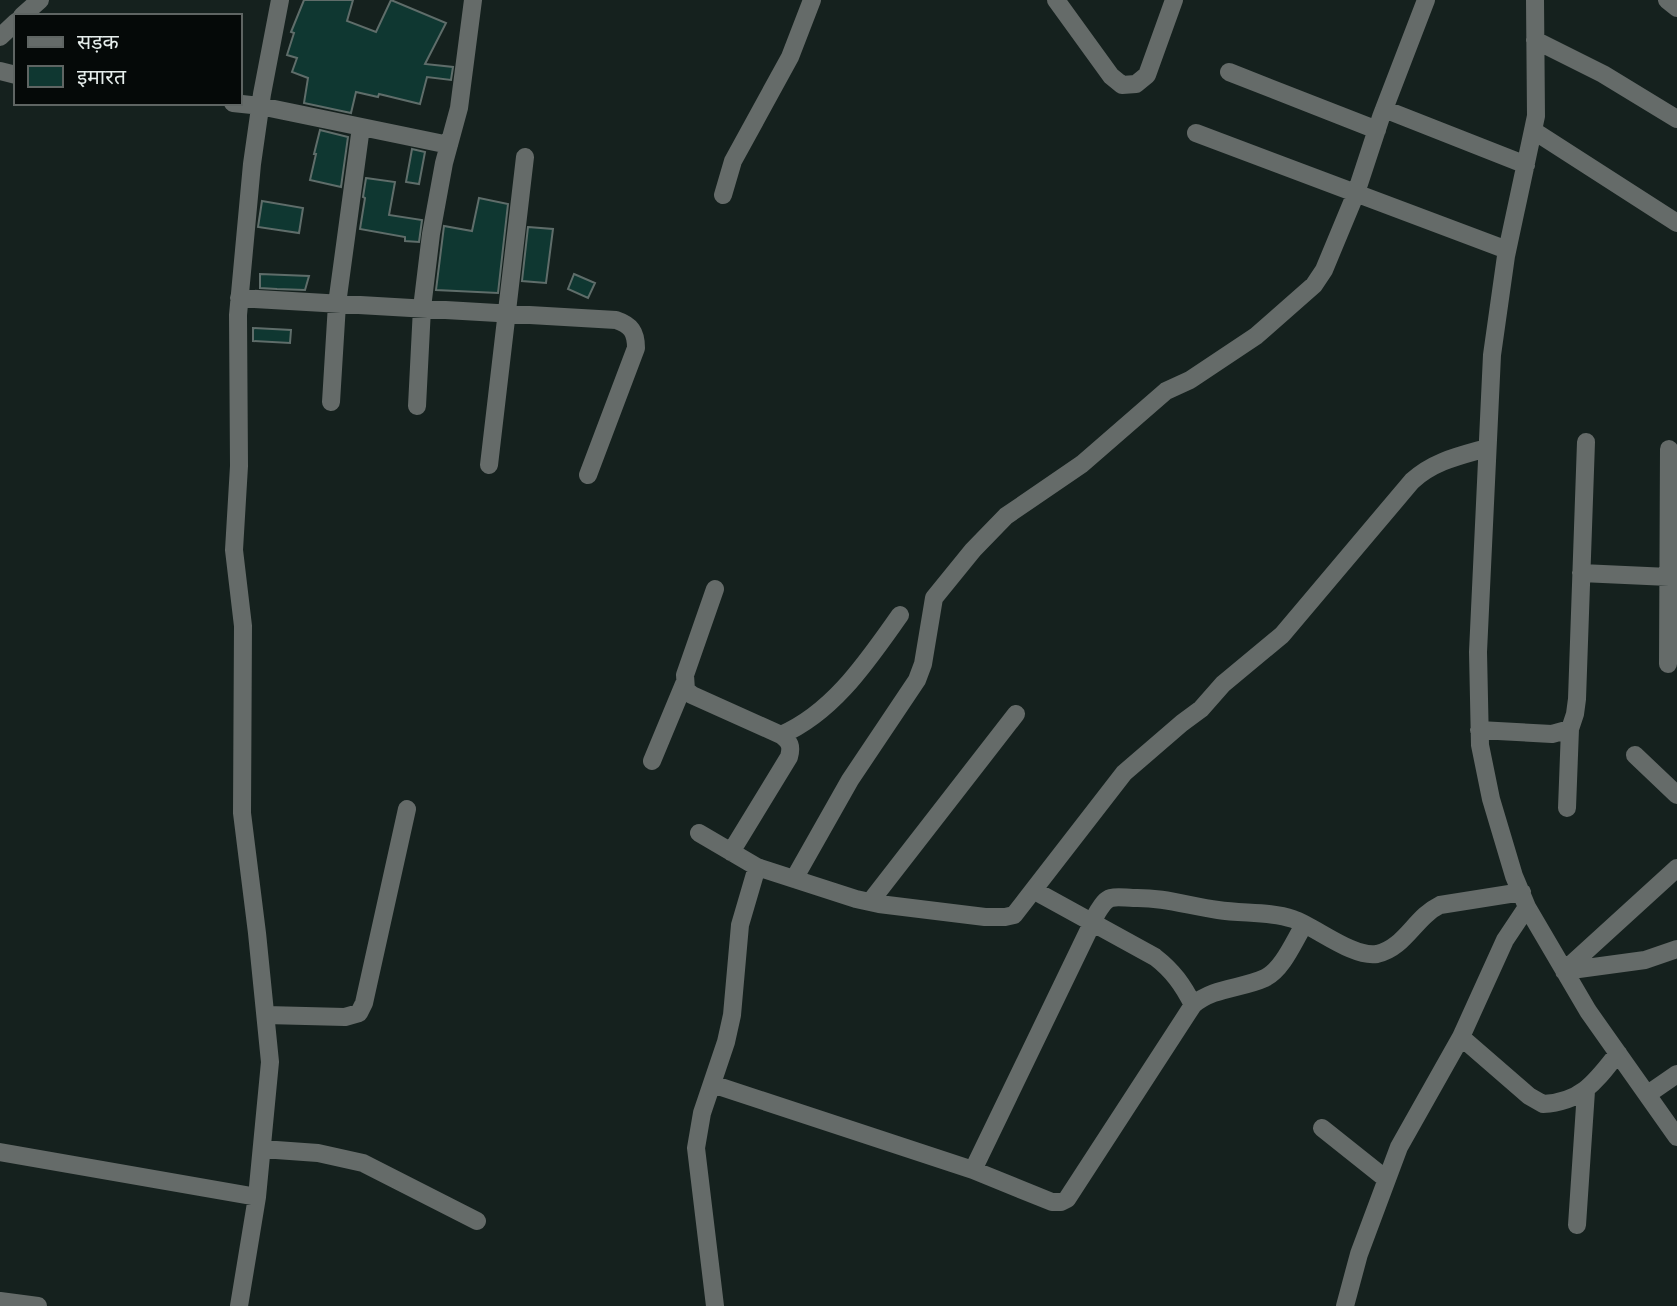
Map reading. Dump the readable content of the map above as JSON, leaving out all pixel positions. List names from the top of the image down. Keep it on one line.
{"legend":["सड़क","इमारत"]}
